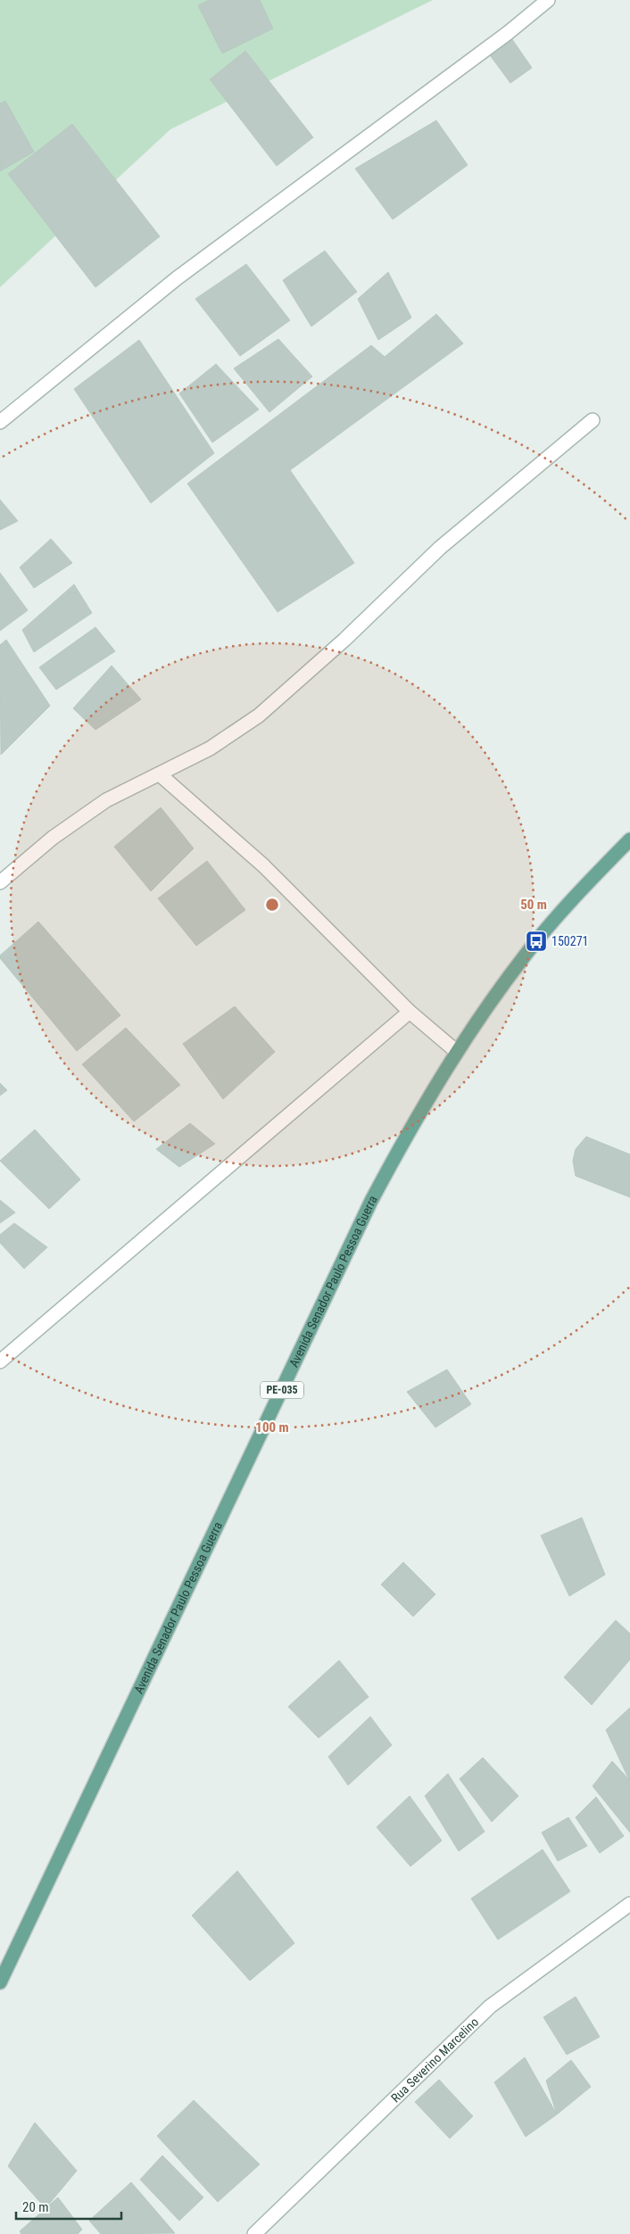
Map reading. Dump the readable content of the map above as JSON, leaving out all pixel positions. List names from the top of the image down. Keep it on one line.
{"streets":{"main road":["Avenida Senador Paulo Pessoa Guerra","PE-035"],"street":["Rua Severino Marcelino"]},"places":{"bus stop":["150271"]},"scale_bar":"20 m","rings":["50 m","100 m"]}
